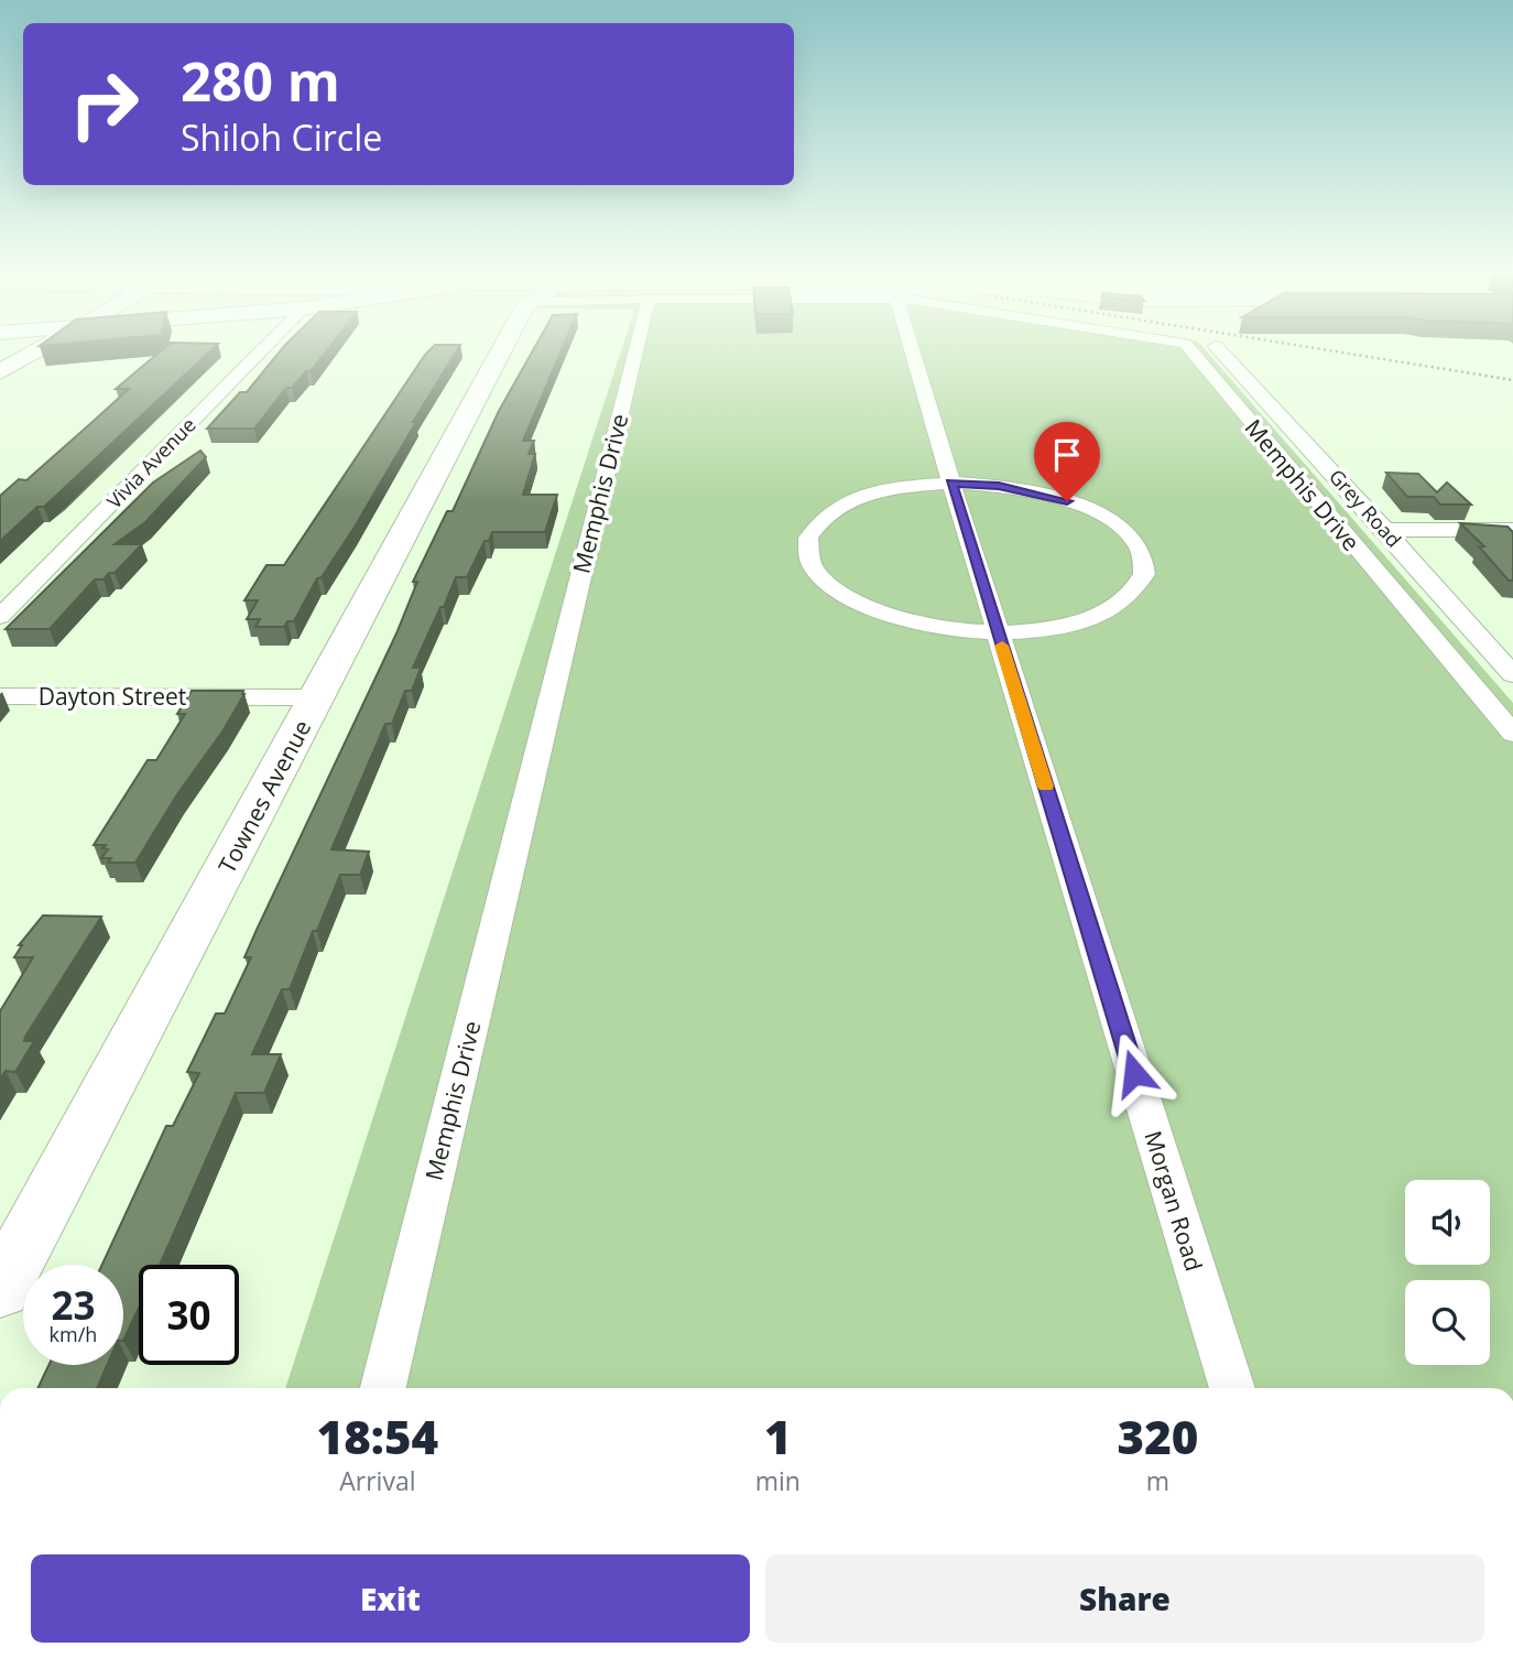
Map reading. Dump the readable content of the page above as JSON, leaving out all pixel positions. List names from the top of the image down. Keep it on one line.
{"streets":{"main road":["Townes Avenue"],"street":["Vivia Avenue","Memphis Drive","Grey Road","Dayton Street","Morgan Road"]},"crossings":[["Dayton Street","Townes Avenue"]],"page":{"turn":["280 m","Shiloh Circle"],"speed":"23 km/h","limit":"30","eta":["18:54","Arrival","1","min","320","m"],"buttons":["Exit","Share"]}}
